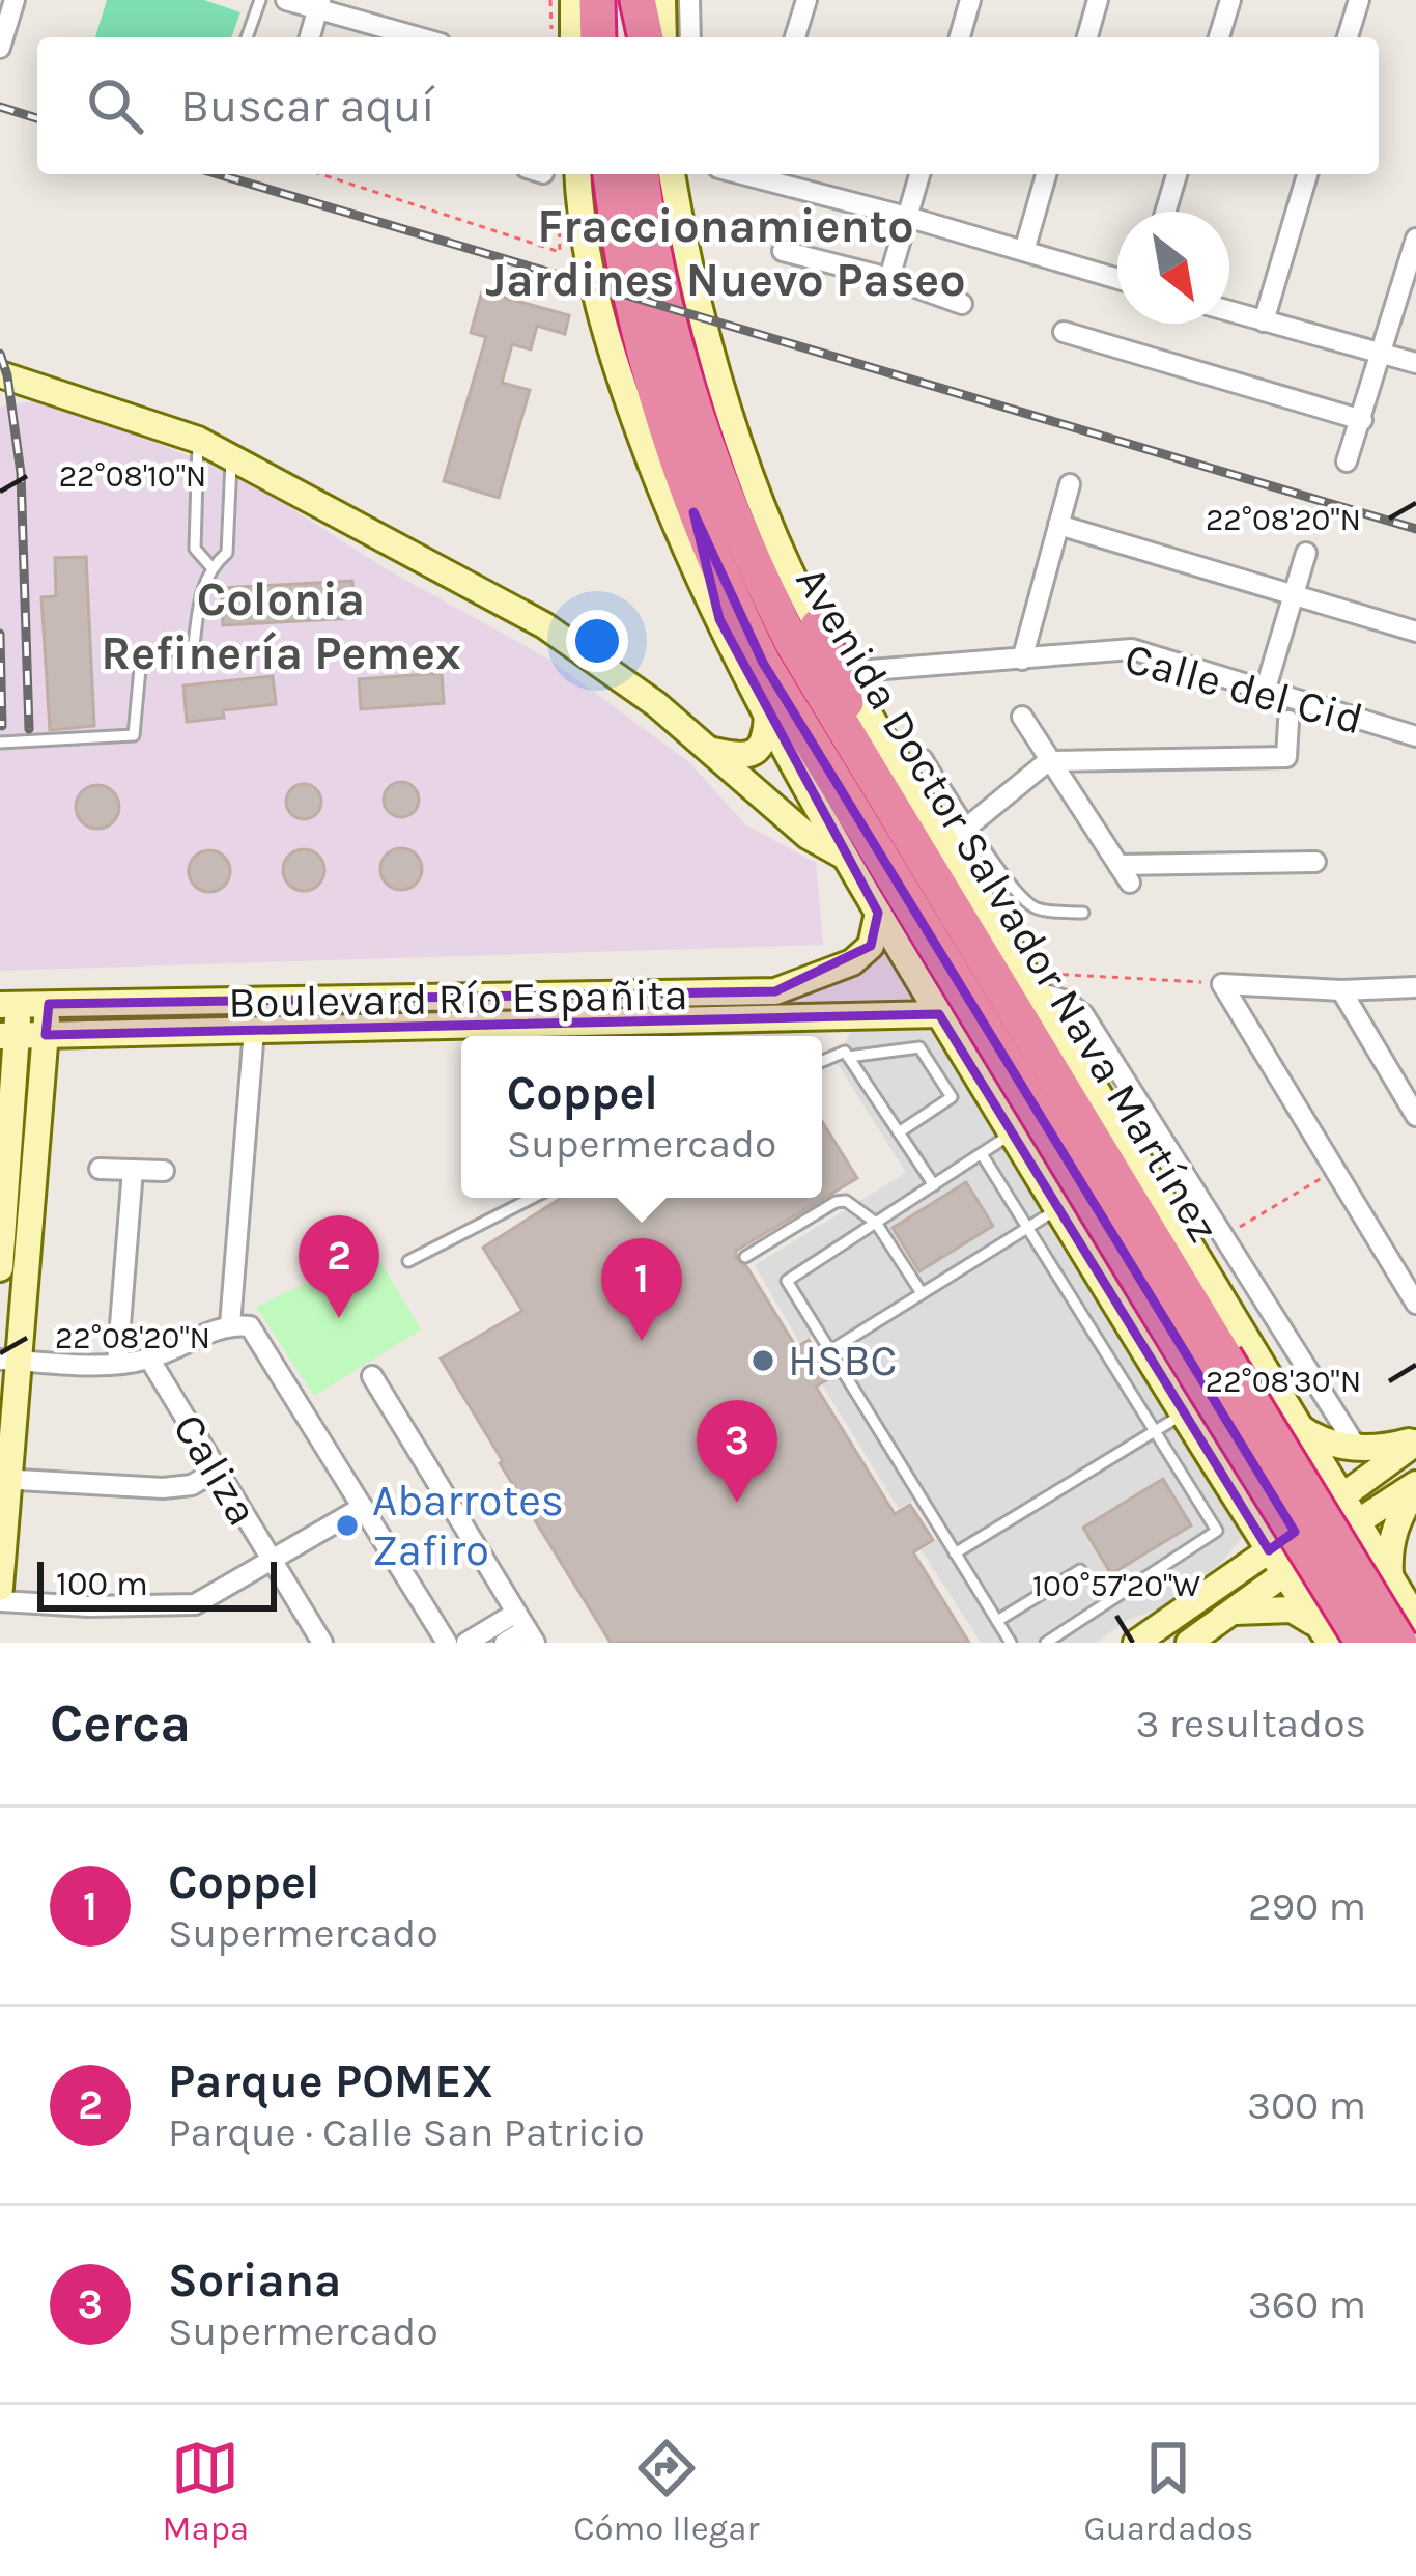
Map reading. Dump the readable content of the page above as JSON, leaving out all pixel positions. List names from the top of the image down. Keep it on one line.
{"streets":{"highway":["Avenida Doctor Salvador Nava Martínez"],"main road":["Boulevard Río Españita"],"street":["Calle del Cid","Caliza"]},"crossings":[["Calle del Cid","Avenida Doctor Salvador Nava Martínez"]],"districts":["Fraccionamiento Jardines Nuevo Paseo","Colonia Refinería Pemex"],"places":["HSBC","Abarrotes Zafiro"],"scale_bar":"100 m","north":"bottom right","page":{"search":"Buscar aquí","popup":["Coppel","Supermercado"],"pins":["2","1","3"],"scale":"100 m","heading":["Cerca","3 resultados"],"list":[{"mark":"1","name":"Coppel","note":"Supermercado","value":"290 m"},{"mark":"2","name":"Parque POMEX","note":"Parque · Calle San Patricio","value":"300 m"},{"mark":"3","name":"Soriana","note":"Supermercado","value":"360 m"}],"nav":["Mapa","Cómo llegar","Guardados"]},"coordinates":["22°08'10\"N","22°08'20\"N","22°08'30\"N","100°57'20\"W"]}
